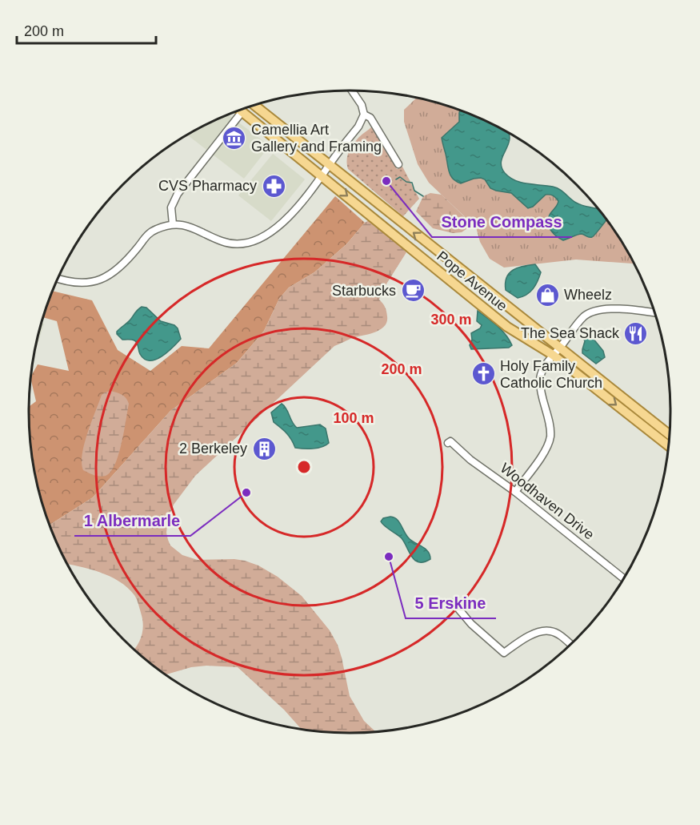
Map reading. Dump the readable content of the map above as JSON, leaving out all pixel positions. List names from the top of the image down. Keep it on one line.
{"streets":{"main road":["Pope Avenue"],"street":["Woodhaven Drive"]},"places":{"museum":["Camellia Art Gallery and Framing"],"other":["Stone Compass","1 Albermarle","5 Erskine"],"pharmacy":["CVS Pharmacy"],"cafe":["Starbucks"],"shop":["Wheelz"],"restaurant":["The Sea Shack"],"church":["Holy Family Catholic Church"],"building":["2 Berkeley"]},"scale_bar":"200 m","rings":["300 m","200 m","100 m"]}
